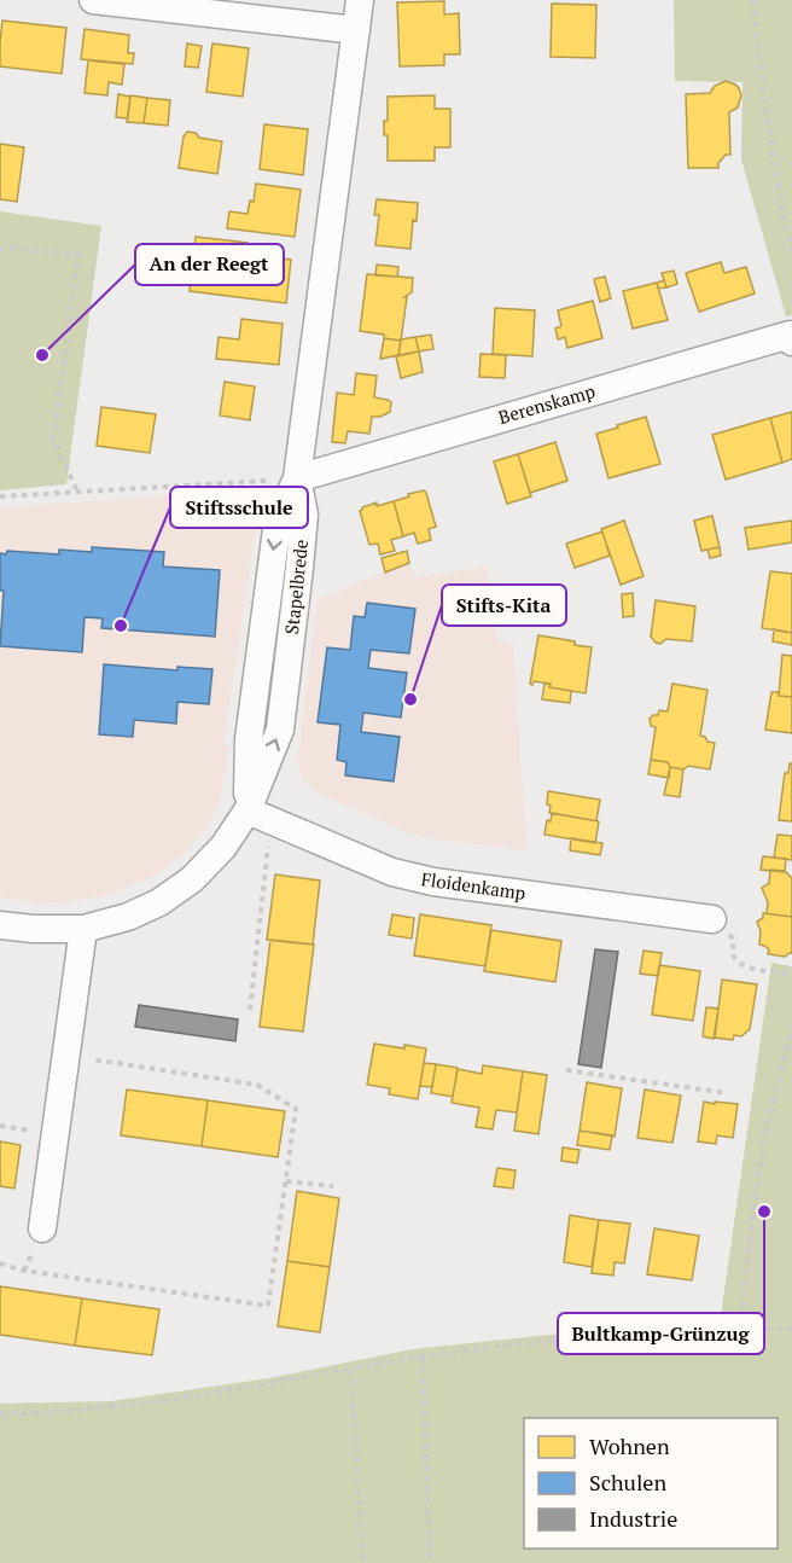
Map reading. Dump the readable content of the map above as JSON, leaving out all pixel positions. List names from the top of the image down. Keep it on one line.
{"streets":{"street":["Berenskamp","Stapelbrede","Floidenkamp"]},"crossings":[["Berenskamp","Stapelbrede"],["Stapelbrede","Floidenkamp"]],"places":["An der Reegt","Stiftsschule","Stifts-Kita","Bultkamp-Grünzug"],"legend":["Wohnen","Schulen","Industrie"]}
